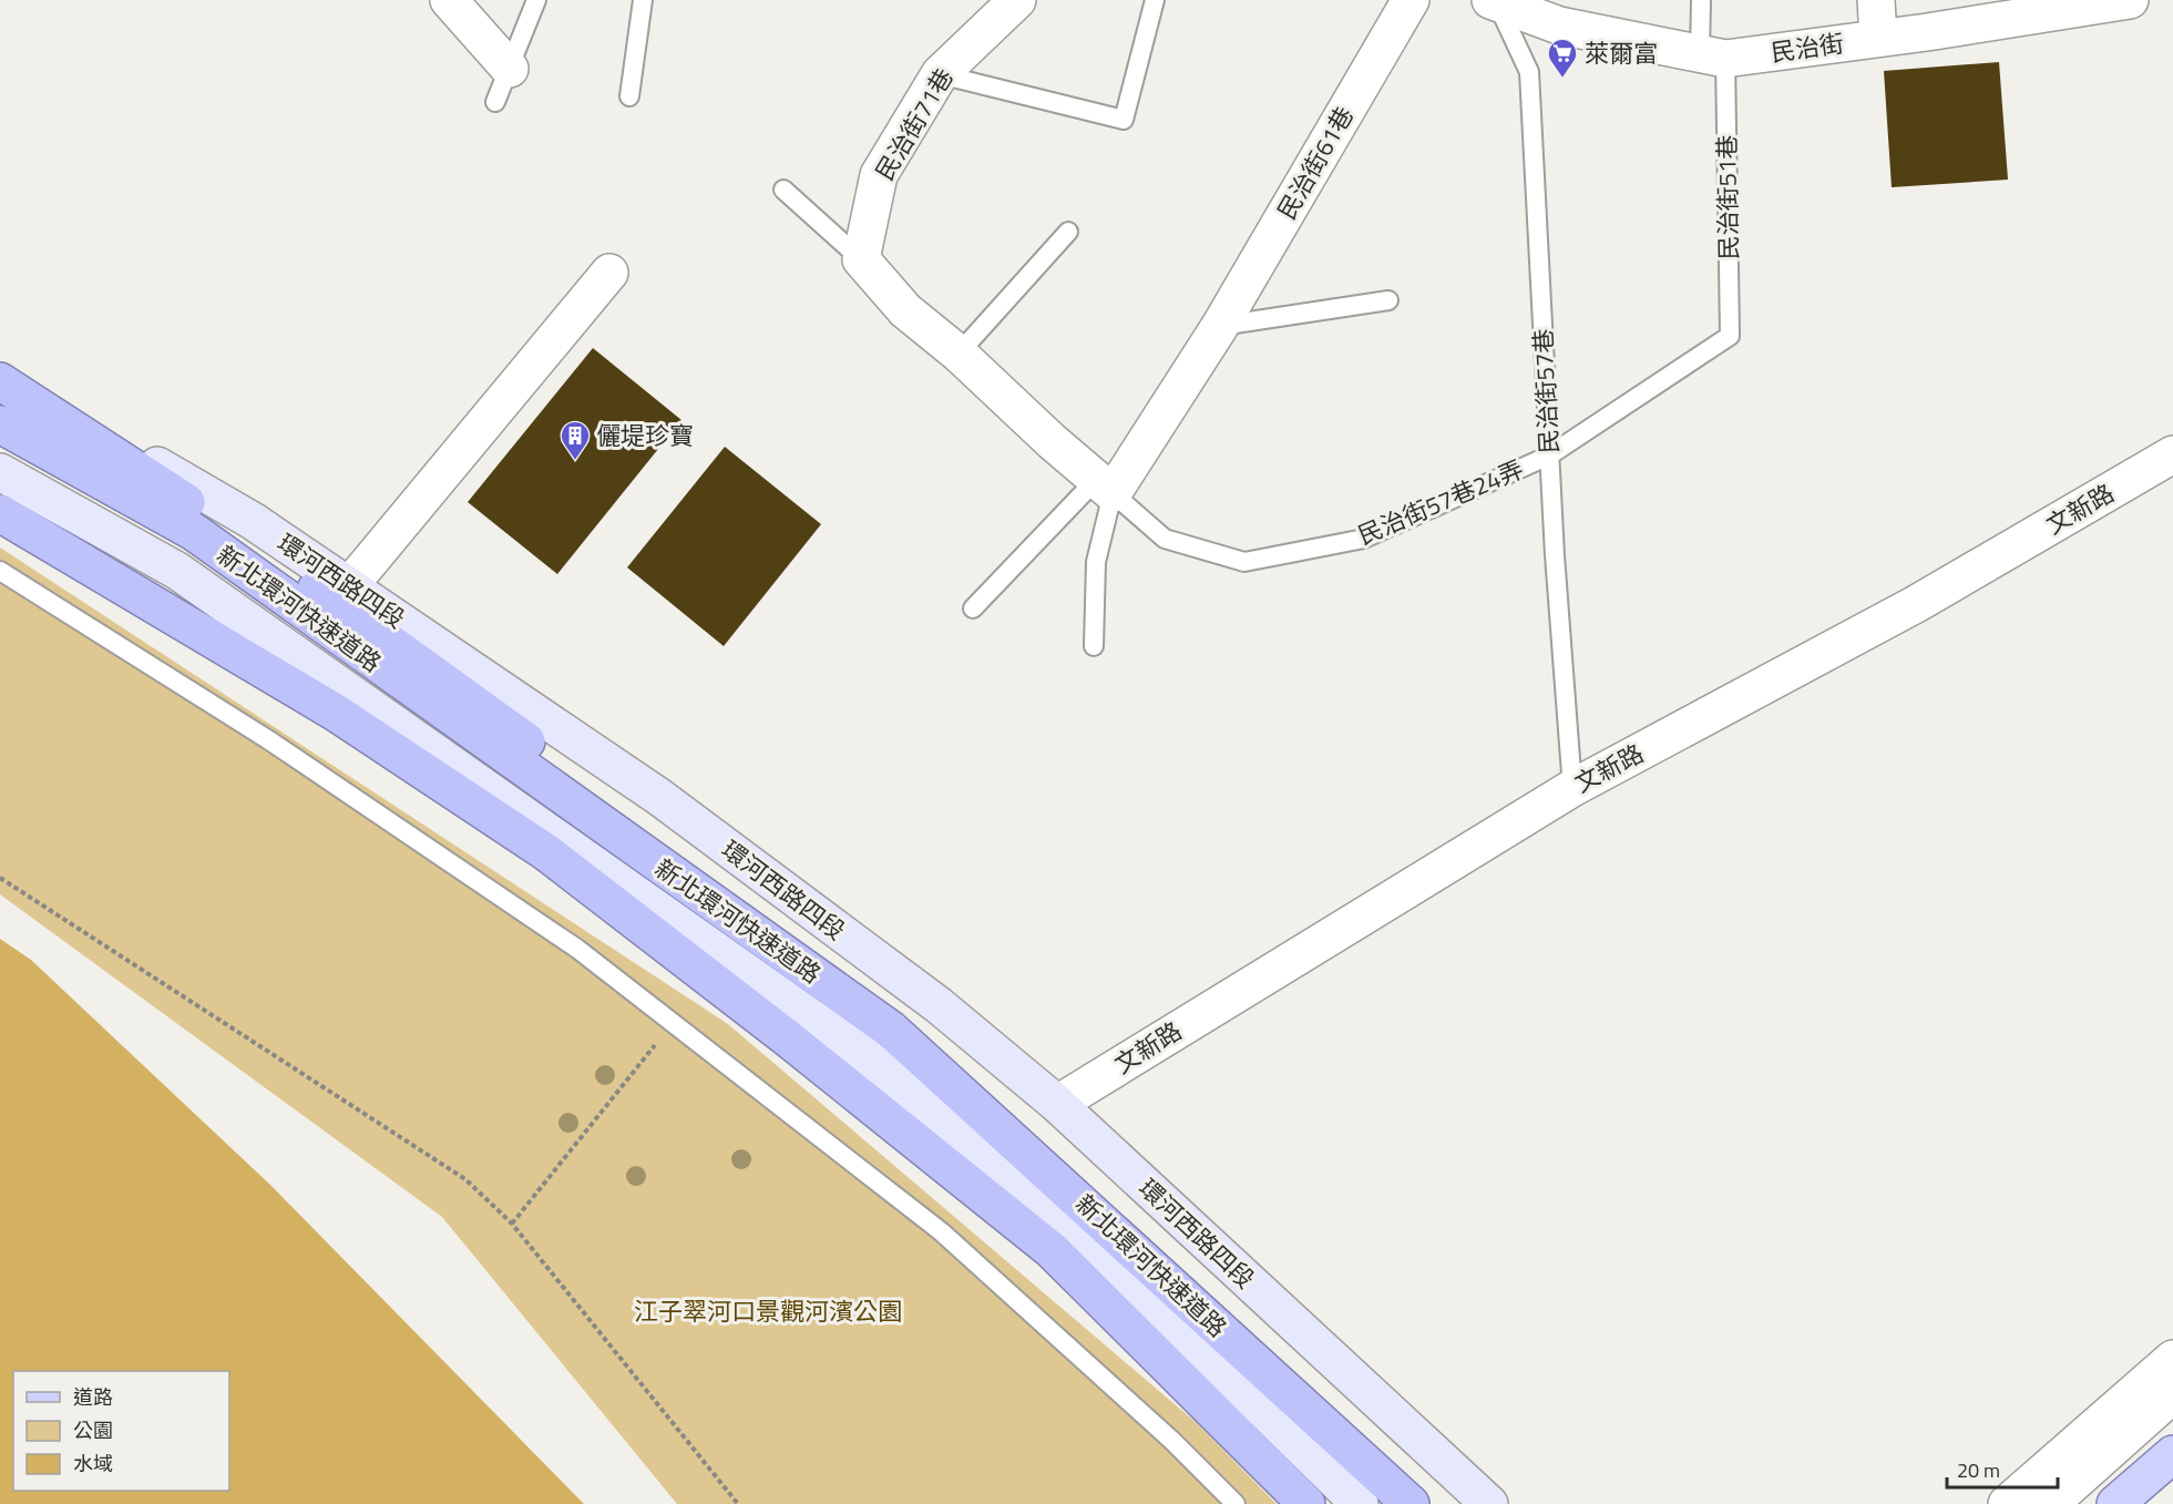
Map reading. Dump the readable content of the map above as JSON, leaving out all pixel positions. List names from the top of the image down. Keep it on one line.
{"streets":{"highway":["新北環河快速道路"],"main road":["環河西路四段"],"street":["民治街","民治街71巷","民治街61巷","文新路"],"lane":["民治街51巷","民治街57巷","民治街57巷24弄"]},"crossings":[["民治街","民治街51巷"],["民治街","民治街57巷"],["民治街61巷","民治街57巷24弄"],["民治街51巷","民治街57巷24弄"],["民治街57巷","民治街57巷24弄"],["民治街57巷","文新路"],["文新路","環河西路四段"]],"parks":["江子翠河口景觀河濱公園"],"places":{"supermarket":["萊爾富"],"building":["儷堤珍寶"]},"legend":["道路","公園","水域"],"scale_bar":"20 m"}
